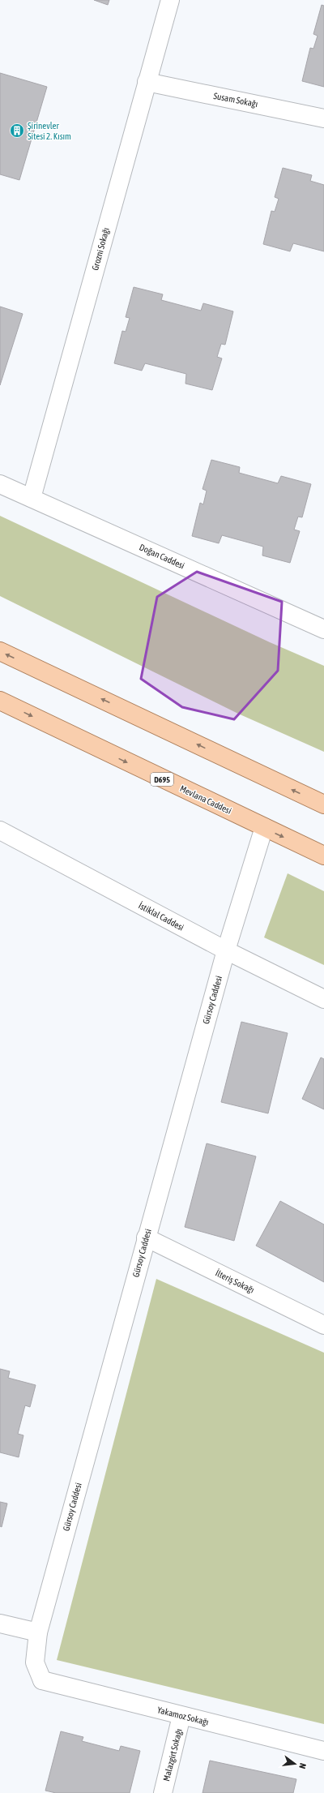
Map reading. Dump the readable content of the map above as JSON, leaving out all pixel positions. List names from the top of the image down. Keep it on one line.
{"streets":{"main road":["D695","Mevlana Caddesi"],"street":["Susam Sokağı","Grozni Sokağı","Doğan Caddesi","İstiklal Caddesi","Gürsoy Caddesi","İlteriş Sokağı","Yakamoz Sokağı","Malazgirt Sokağı"]},"crossings":[["Susam Sokağı","Grozni Sokağı"],["Grozni Sokağı","Doğan Caddesi"],["Mevlana Caddesi","Gürsoy Caddesi"],["İstiklal Caddesi","Gürsoy Caddesi"],["Gürsoy Caddesi","İlteriş Sokağı"],["Gürsoy Caddesi","Yakamoz Sokağı"],["Yakamoz Sokağı","Malazgirt Sokağı"]],"places":{"building":["Şirinevler Sitesi 2. Kısım"]},"north":"right"}
